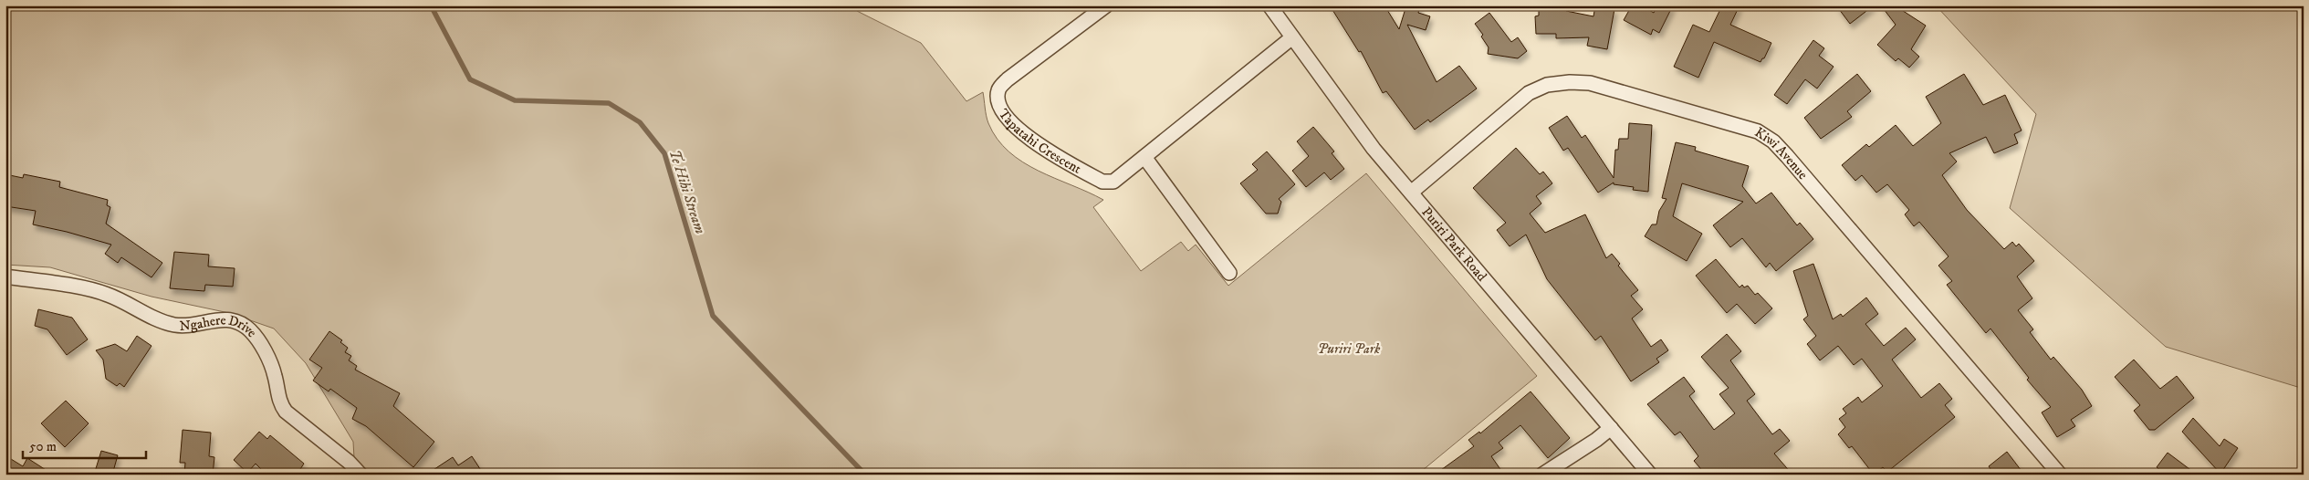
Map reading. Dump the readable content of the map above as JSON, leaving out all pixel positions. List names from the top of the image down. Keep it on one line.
{"streets":{"street":["Tapatahi Crescent","Kiwi Avenue","Puriri Park Road","Ngahere Drive"]},"crossings":[["Tapatahi Crescent","Puriri Park Road"],["Kiwi Avenue","Puriri Park Road"]],"water":["Te Hihi Stream"],"parks":["Puriri Park"],"scale_bar":"50 m"}
